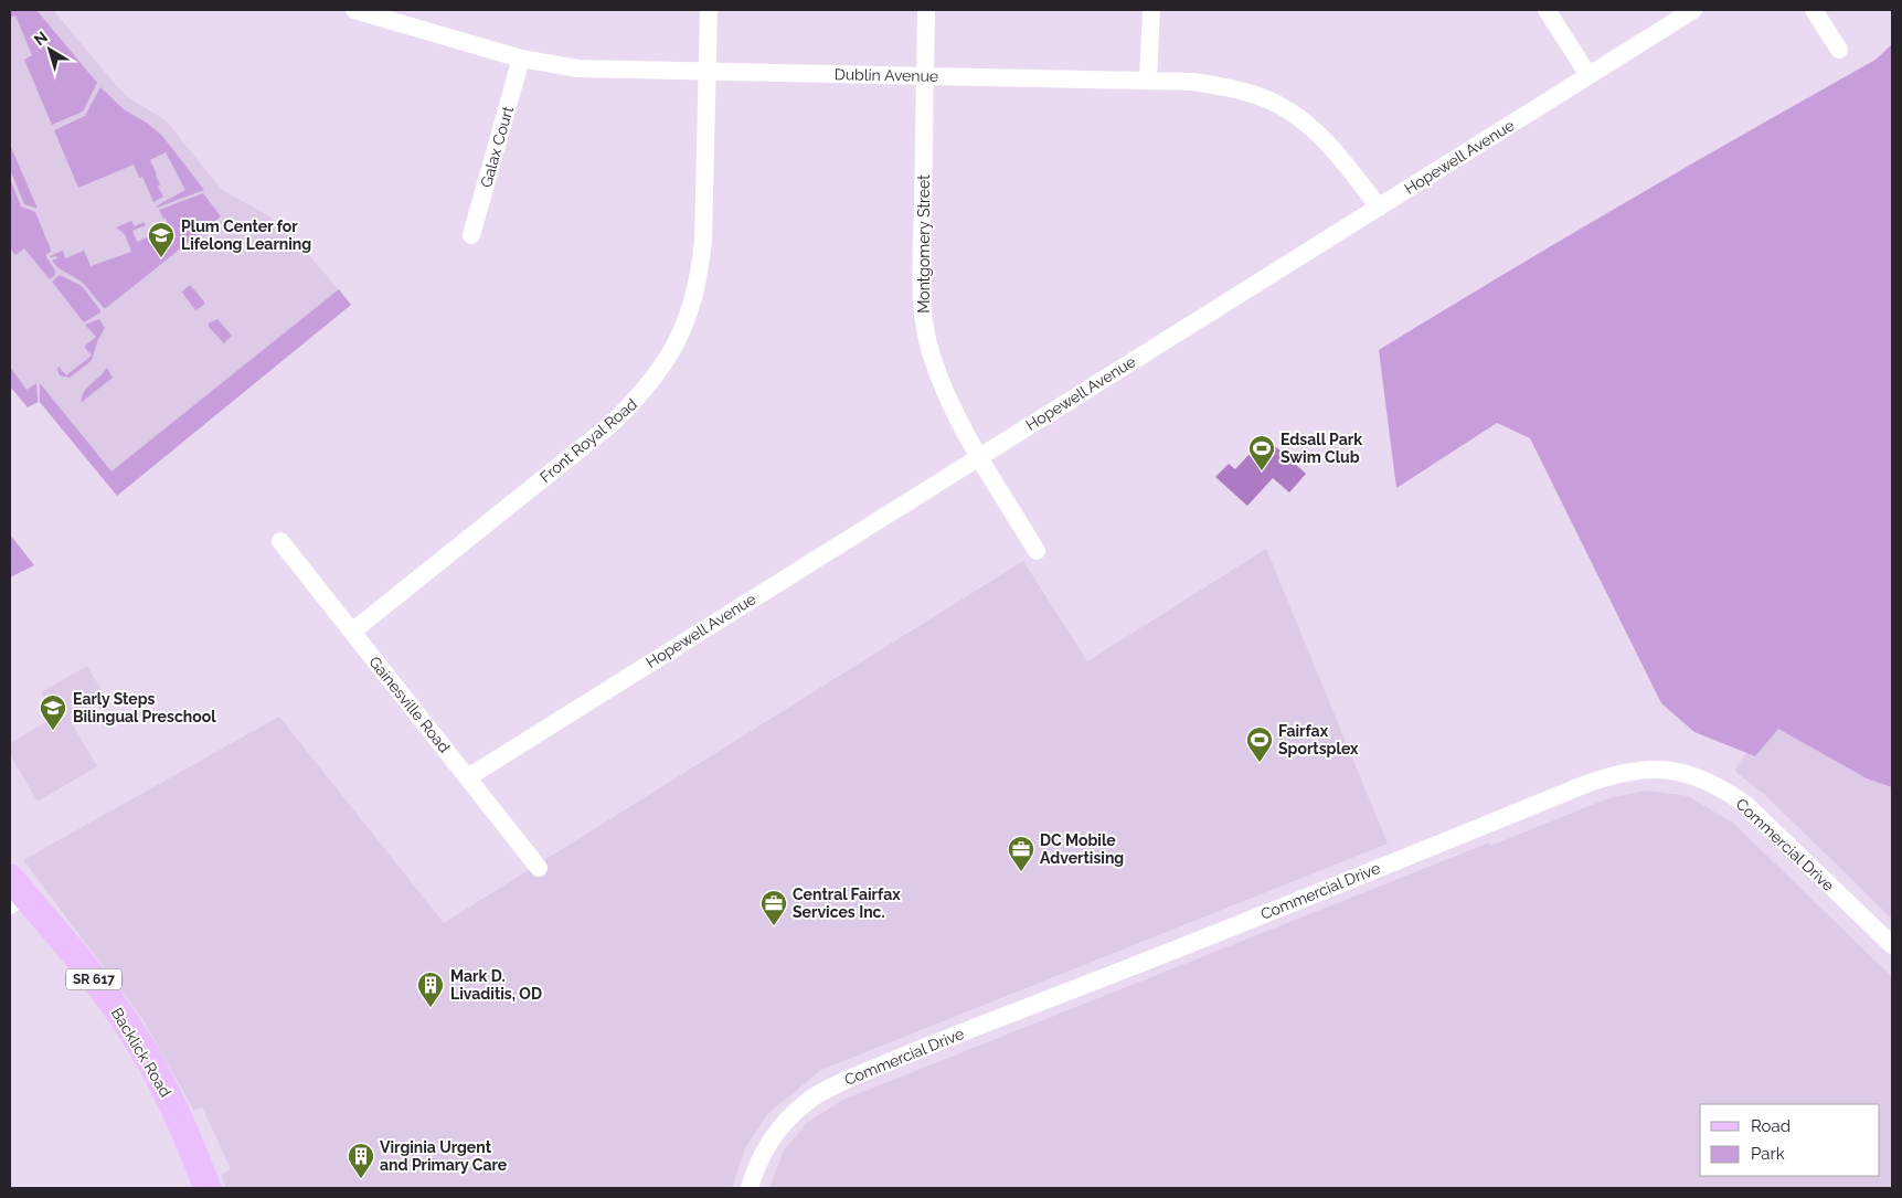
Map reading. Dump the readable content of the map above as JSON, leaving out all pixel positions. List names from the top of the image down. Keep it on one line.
{"streets":{"main road":["SR 617","Backlick Road"],"street":["Dublin Avenue","Galax Court","Hopewell Avenue","Montgomery Street","Front Royal Road","Gainesville Road","Commercial Drive"]},"crossings":[["Dublin Avenue","Galax Court"],["Dublin Avenue","Hopewell Avenue"],["Dublin Avenue","Montgomery Street"],["Dublin Avenue","Front Royal Road"],["Hopewell Avenue","Montgomery Street"],["Hopewell Avenue","Gainesville Road"],["Front Royal Road","Gainesville Road"]],"places":{"school or university":["Plum Center for Lifelong Learning","Early Steps Bilingual Preschool"],"sports":["Edsall Park Swim Club","Fairfax Sportsplex"],"office":["DC Mobile Advertising","Central Fairfax Services Inc."],"building":["Mark D. Livaditis, OD","Virginia Urgent and Primary Care"]},"legend":["Road","Park"],"north":"top left"}
